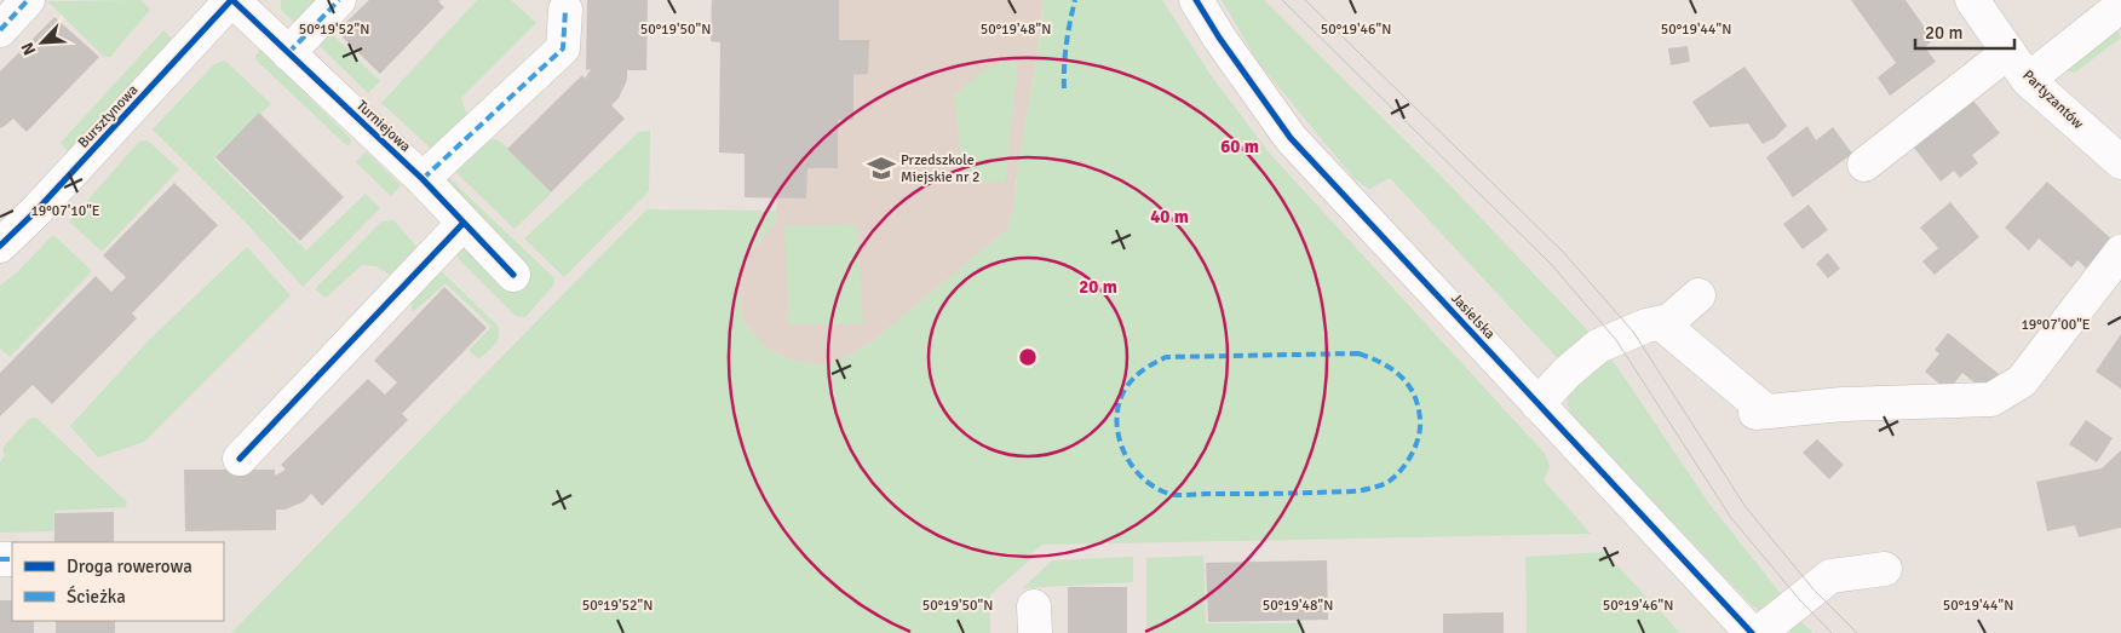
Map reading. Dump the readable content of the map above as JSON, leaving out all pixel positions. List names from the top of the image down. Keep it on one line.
{"streets":{"street":["Partyzantów","Bursztynowa","Turniejowa","Jasielska"]},"crossings":[["Bursztynowa","Turniejowa"]],"places":{"school or university":["Przedszkole Miejskie nr 2"]},"legend":["Droga rowerowa","Ścieżka"],"scale_bar":"20 m","north":"bottom left","coordinates":["50°19'52\"N","50°19'50\"N","50°19'48\"N","50°19'46\"N","50°19'44\"N","19°07'10\"E","19°07'00\"E"],"rings":["60 m","40 m","20 m"]}
